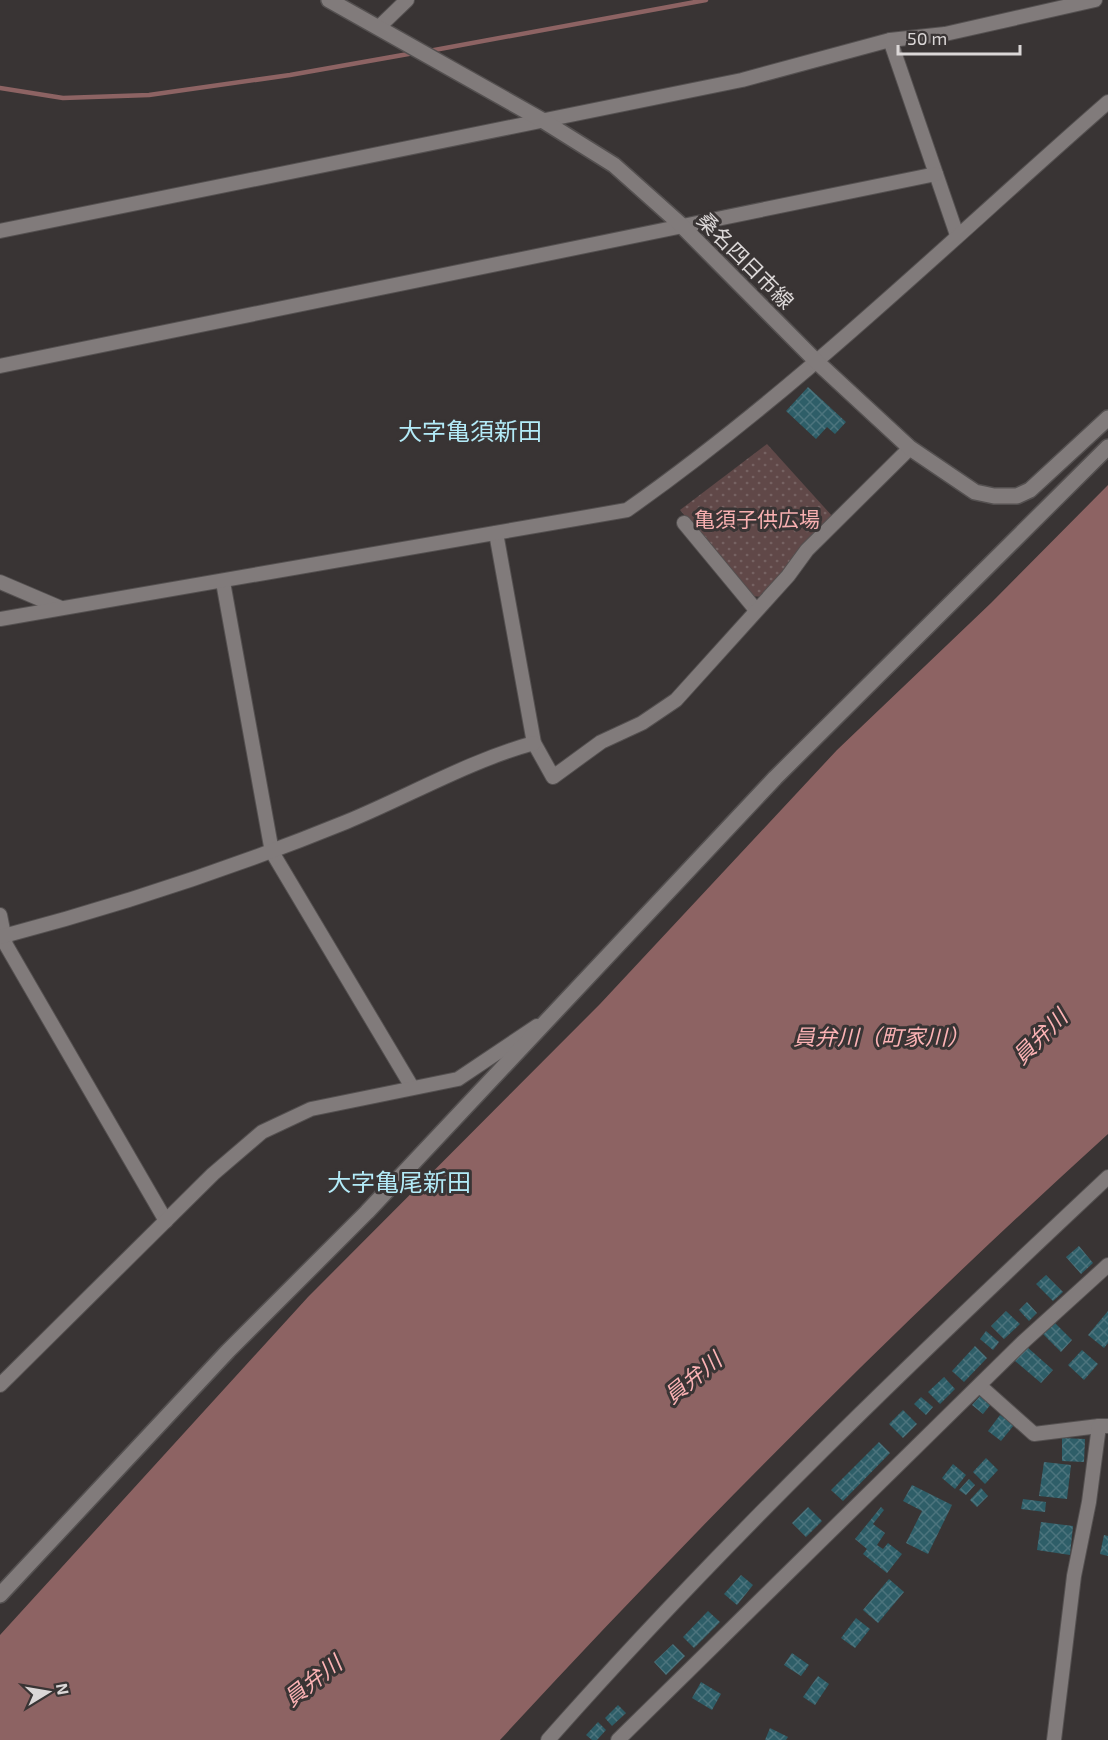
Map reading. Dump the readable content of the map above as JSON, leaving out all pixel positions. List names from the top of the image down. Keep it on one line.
{"streets":{"street":["桑名四日市線"]},"districts":["大字亀須新田","大字亀尾新田"],"water":["員弁川（町家川）","員弁川"],"parks":["亀須子供広場"],"scale_bar":"50 m","north":"right"}
